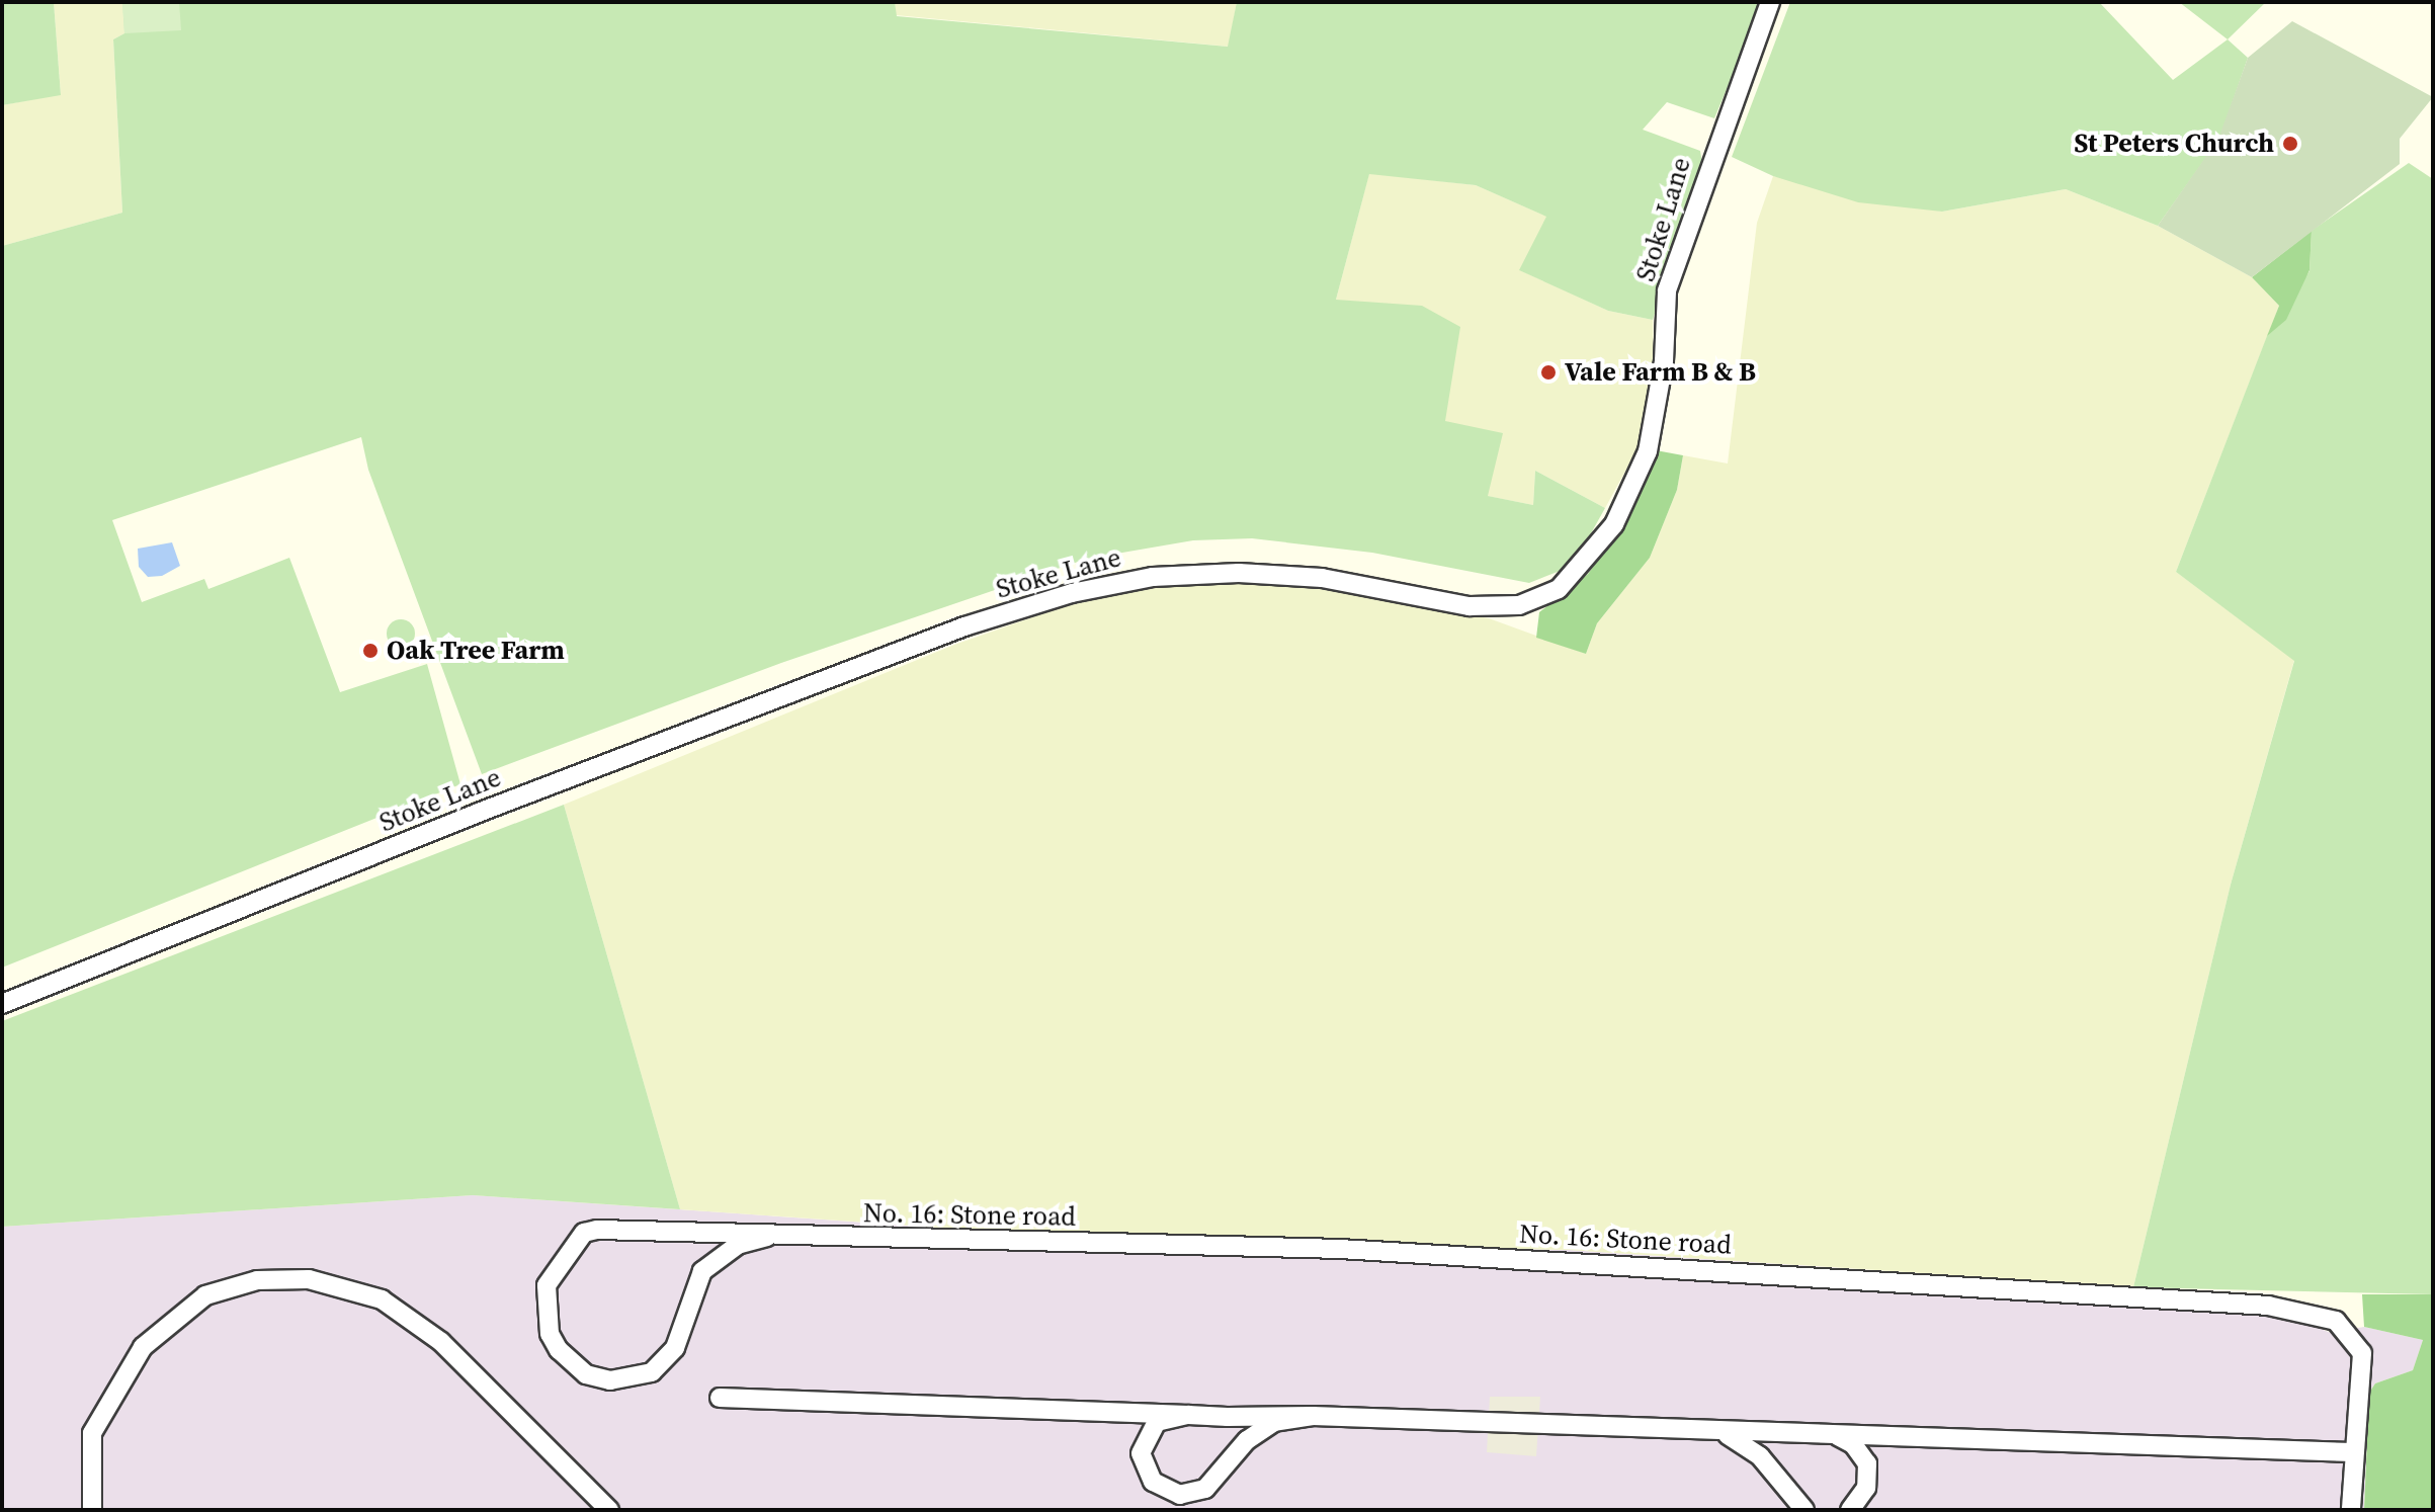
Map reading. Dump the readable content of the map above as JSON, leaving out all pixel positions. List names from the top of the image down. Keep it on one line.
{"streets":{"street":["Stoke Lane","No. 16: Stone road"]},"places":["St Peters Church","Vale Farm B & B","Oak Tree Farm"]}
